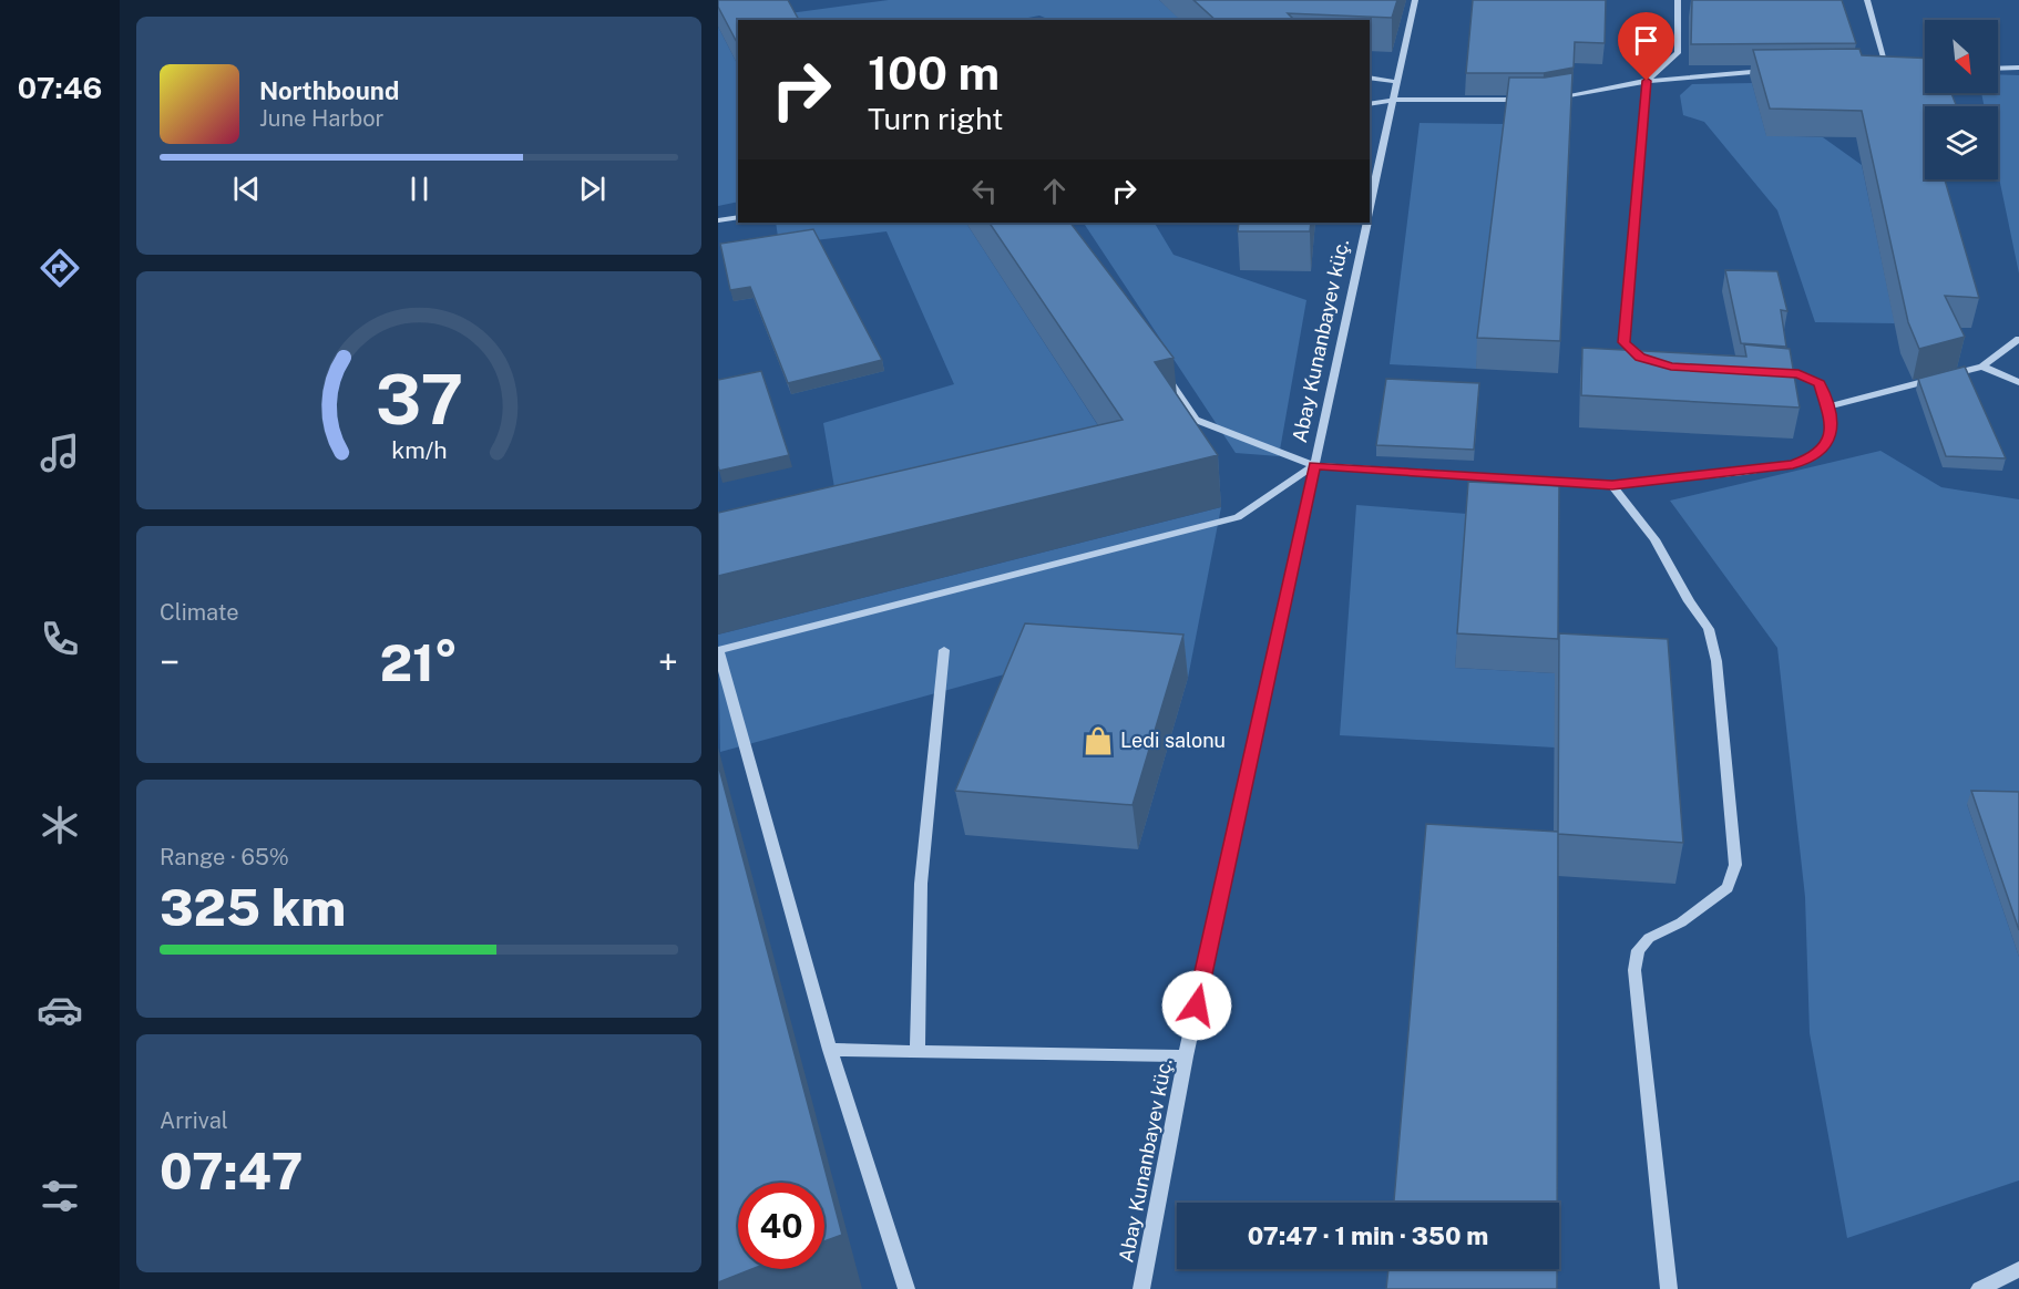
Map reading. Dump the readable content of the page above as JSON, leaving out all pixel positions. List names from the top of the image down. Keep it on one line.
{"streets":{"street":["Abay Kunanbayev küç."]},"places":{"shop":["Ledi salonu"]},"north":"bottom right","page":{"tabs":"07:46","turn":["100 m","Turn right"],"song":["Northbound","June Harbor"],"tile":["Climate",["Range · 65%","325 km"],["Arrival","07:47"]],"heat":["−","21°","+"],"limit":"40","trip":"07:47 · 1 min · 350 m","gauge":["37","km/h"]}}
